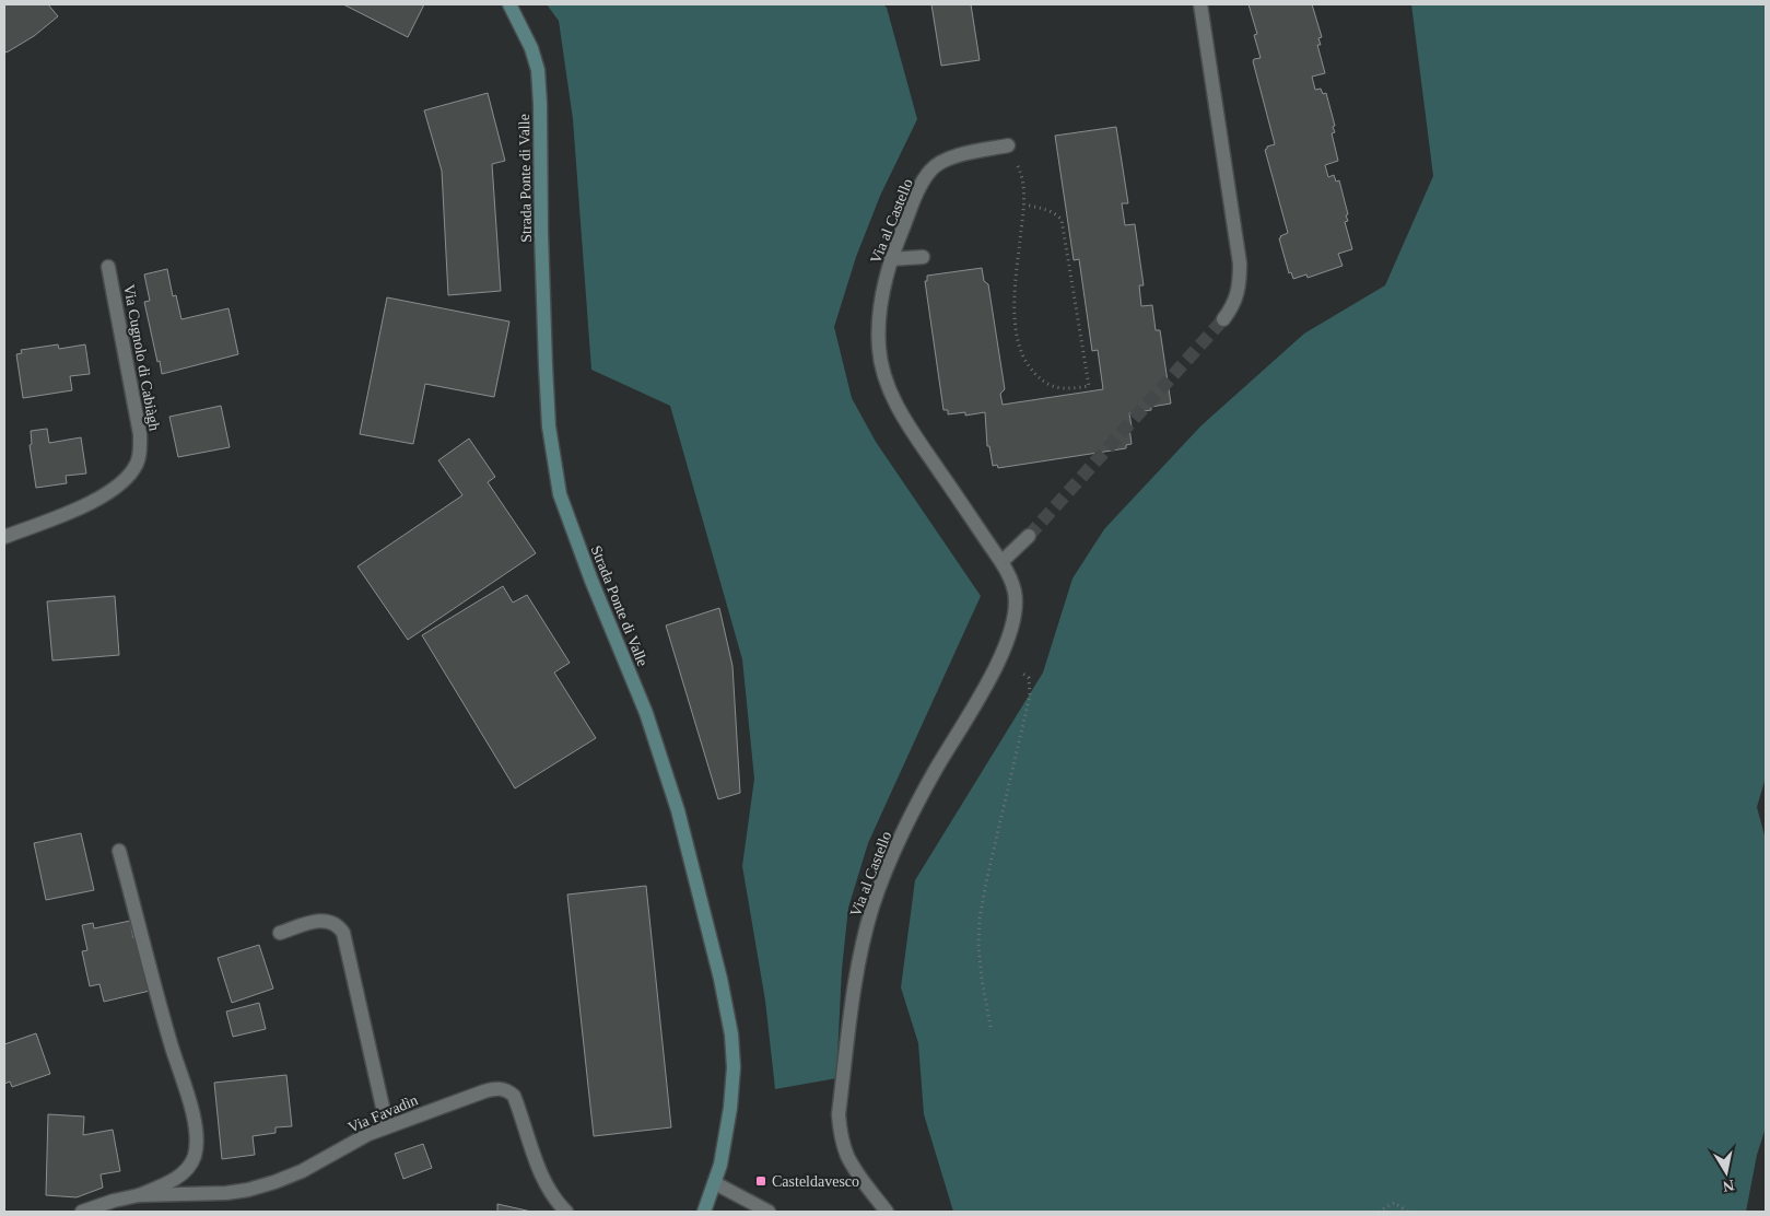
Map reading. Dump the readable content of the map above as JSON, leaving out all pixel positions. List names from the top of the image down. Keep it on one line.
{"streets":{"street":["Strada Ponte di Valle","Via al Castello","Via Cugnolo di Cabiàgh","Via Favadìn"]},"places":{"transit":["Casteldavesco"]},"north":"bottom"}
